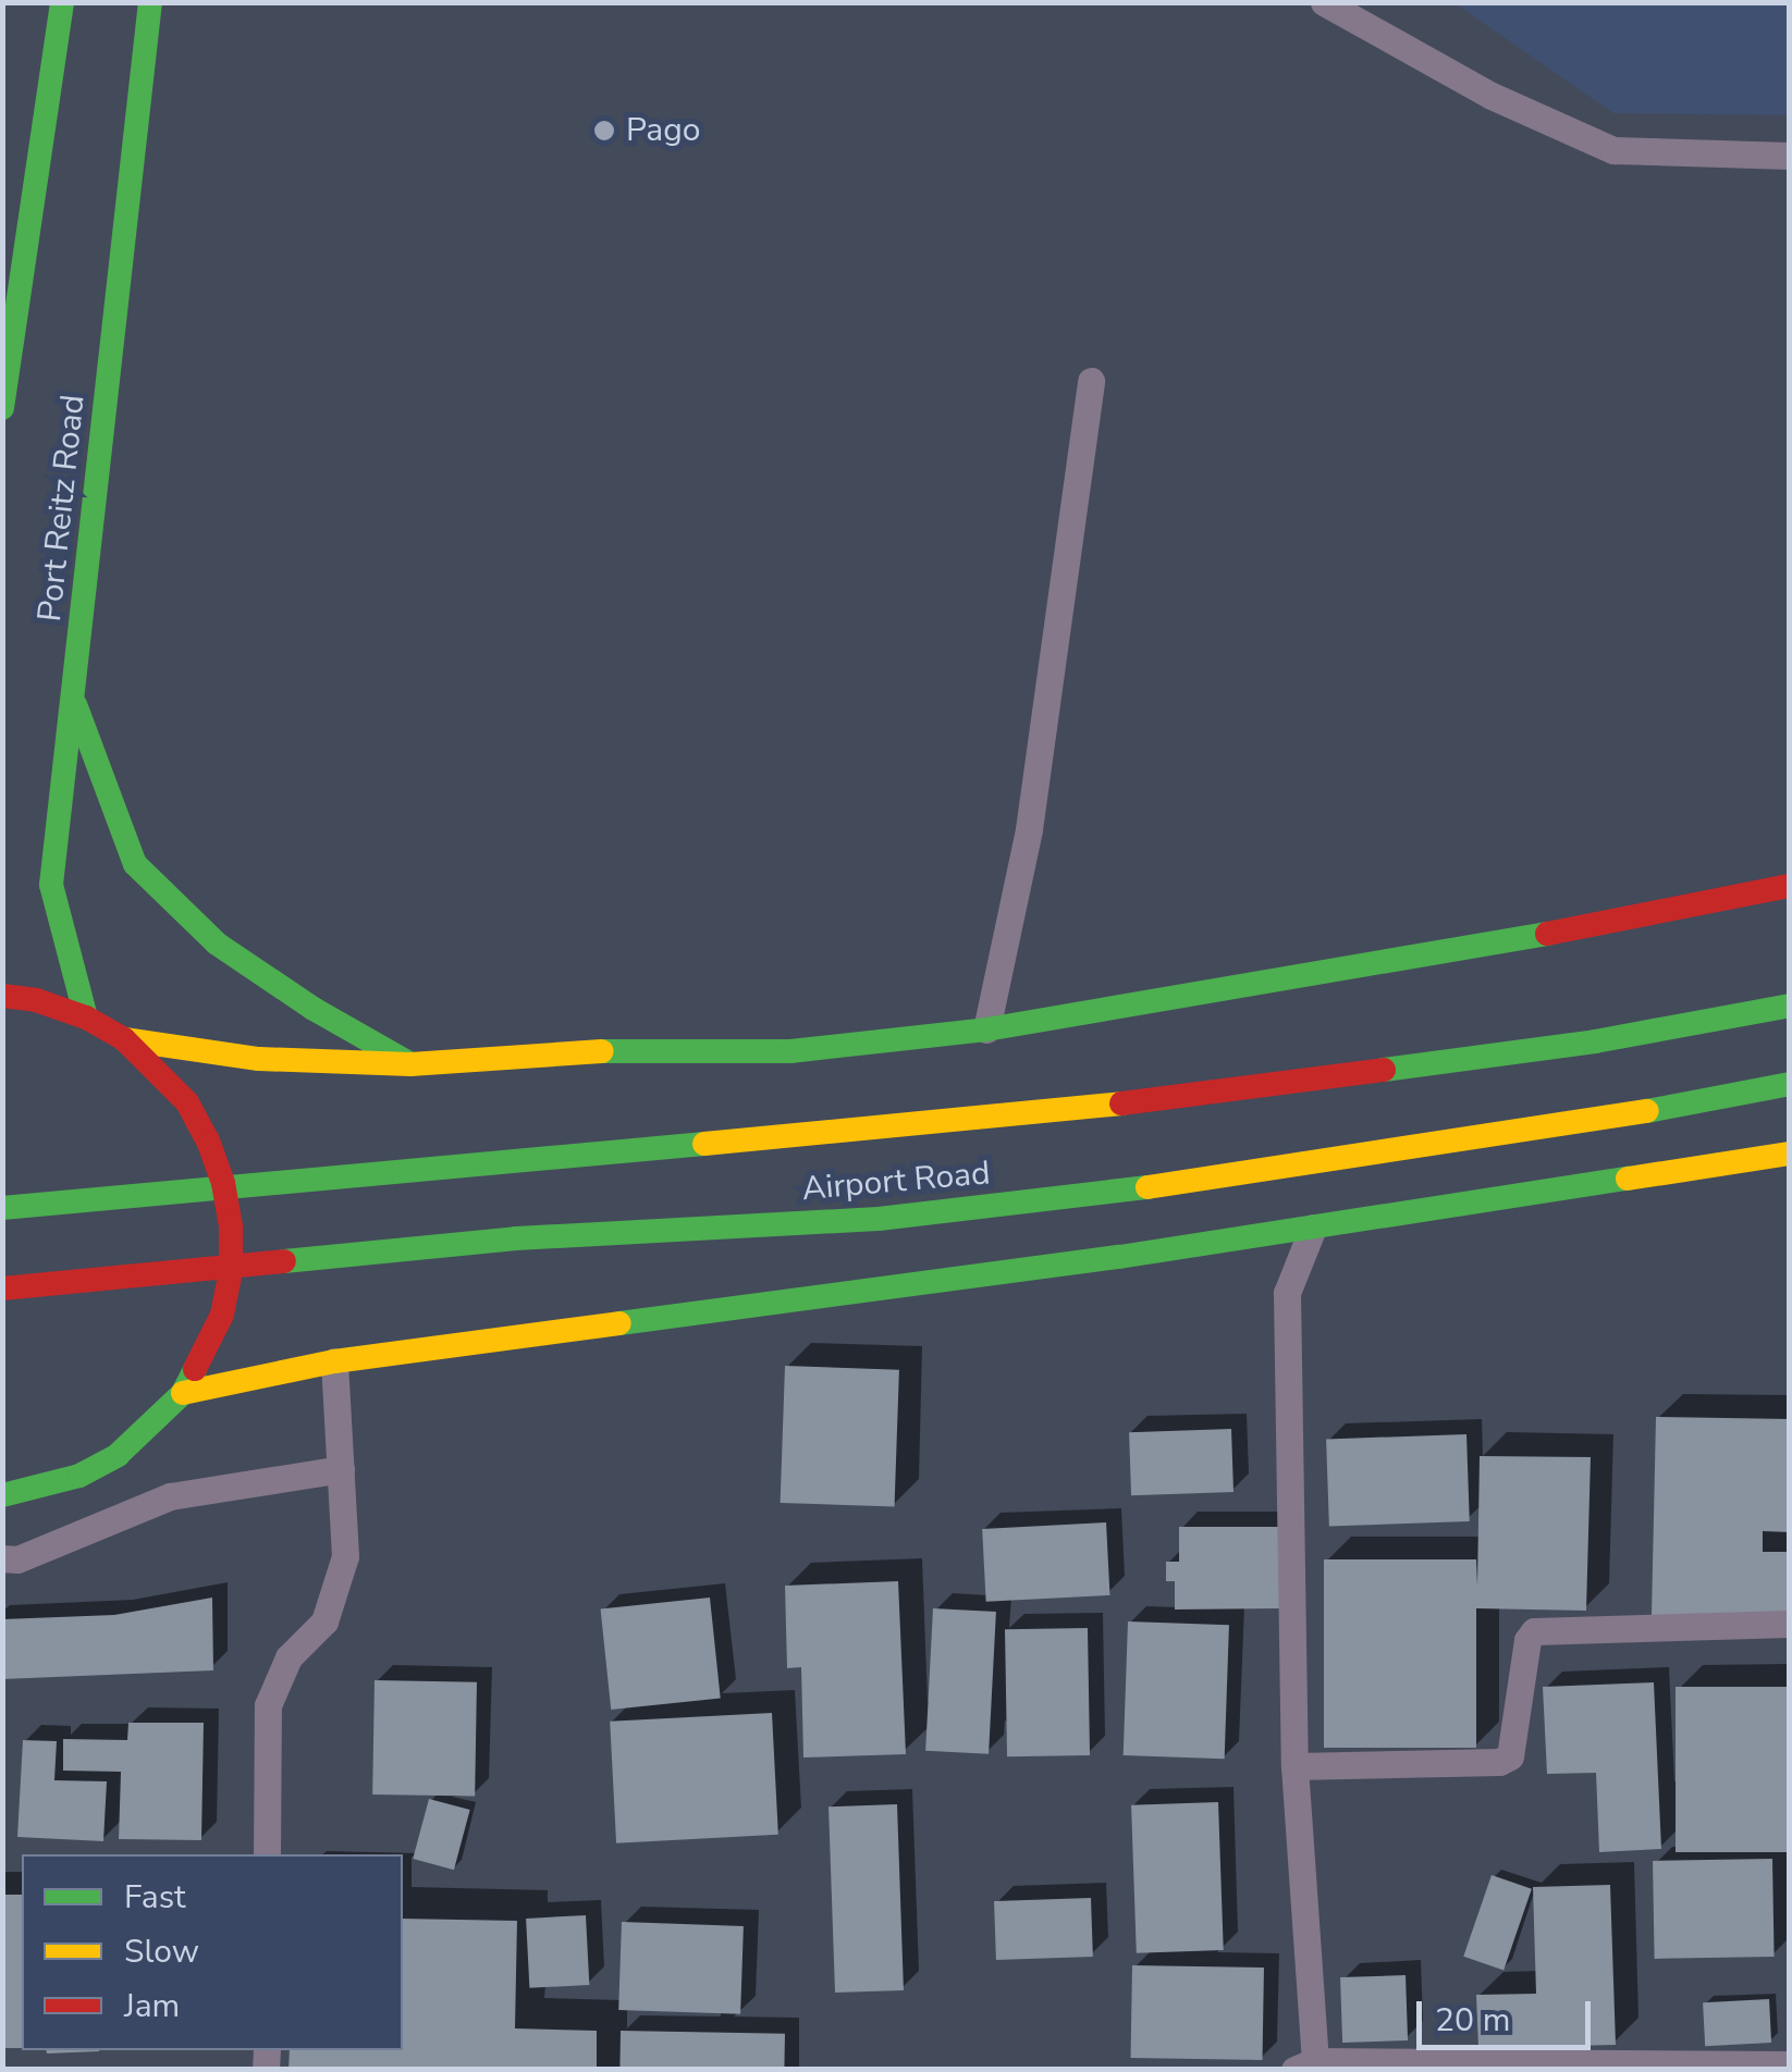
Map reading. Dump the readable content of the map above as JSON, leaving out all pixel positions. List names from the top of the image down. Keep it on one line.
{"streets":{"main road":["Port Reitz Road","Airport Road"]},"places":["Pago"],"legend":["Fast","Slow","Jam"],"scale_bar":"20 m"}
